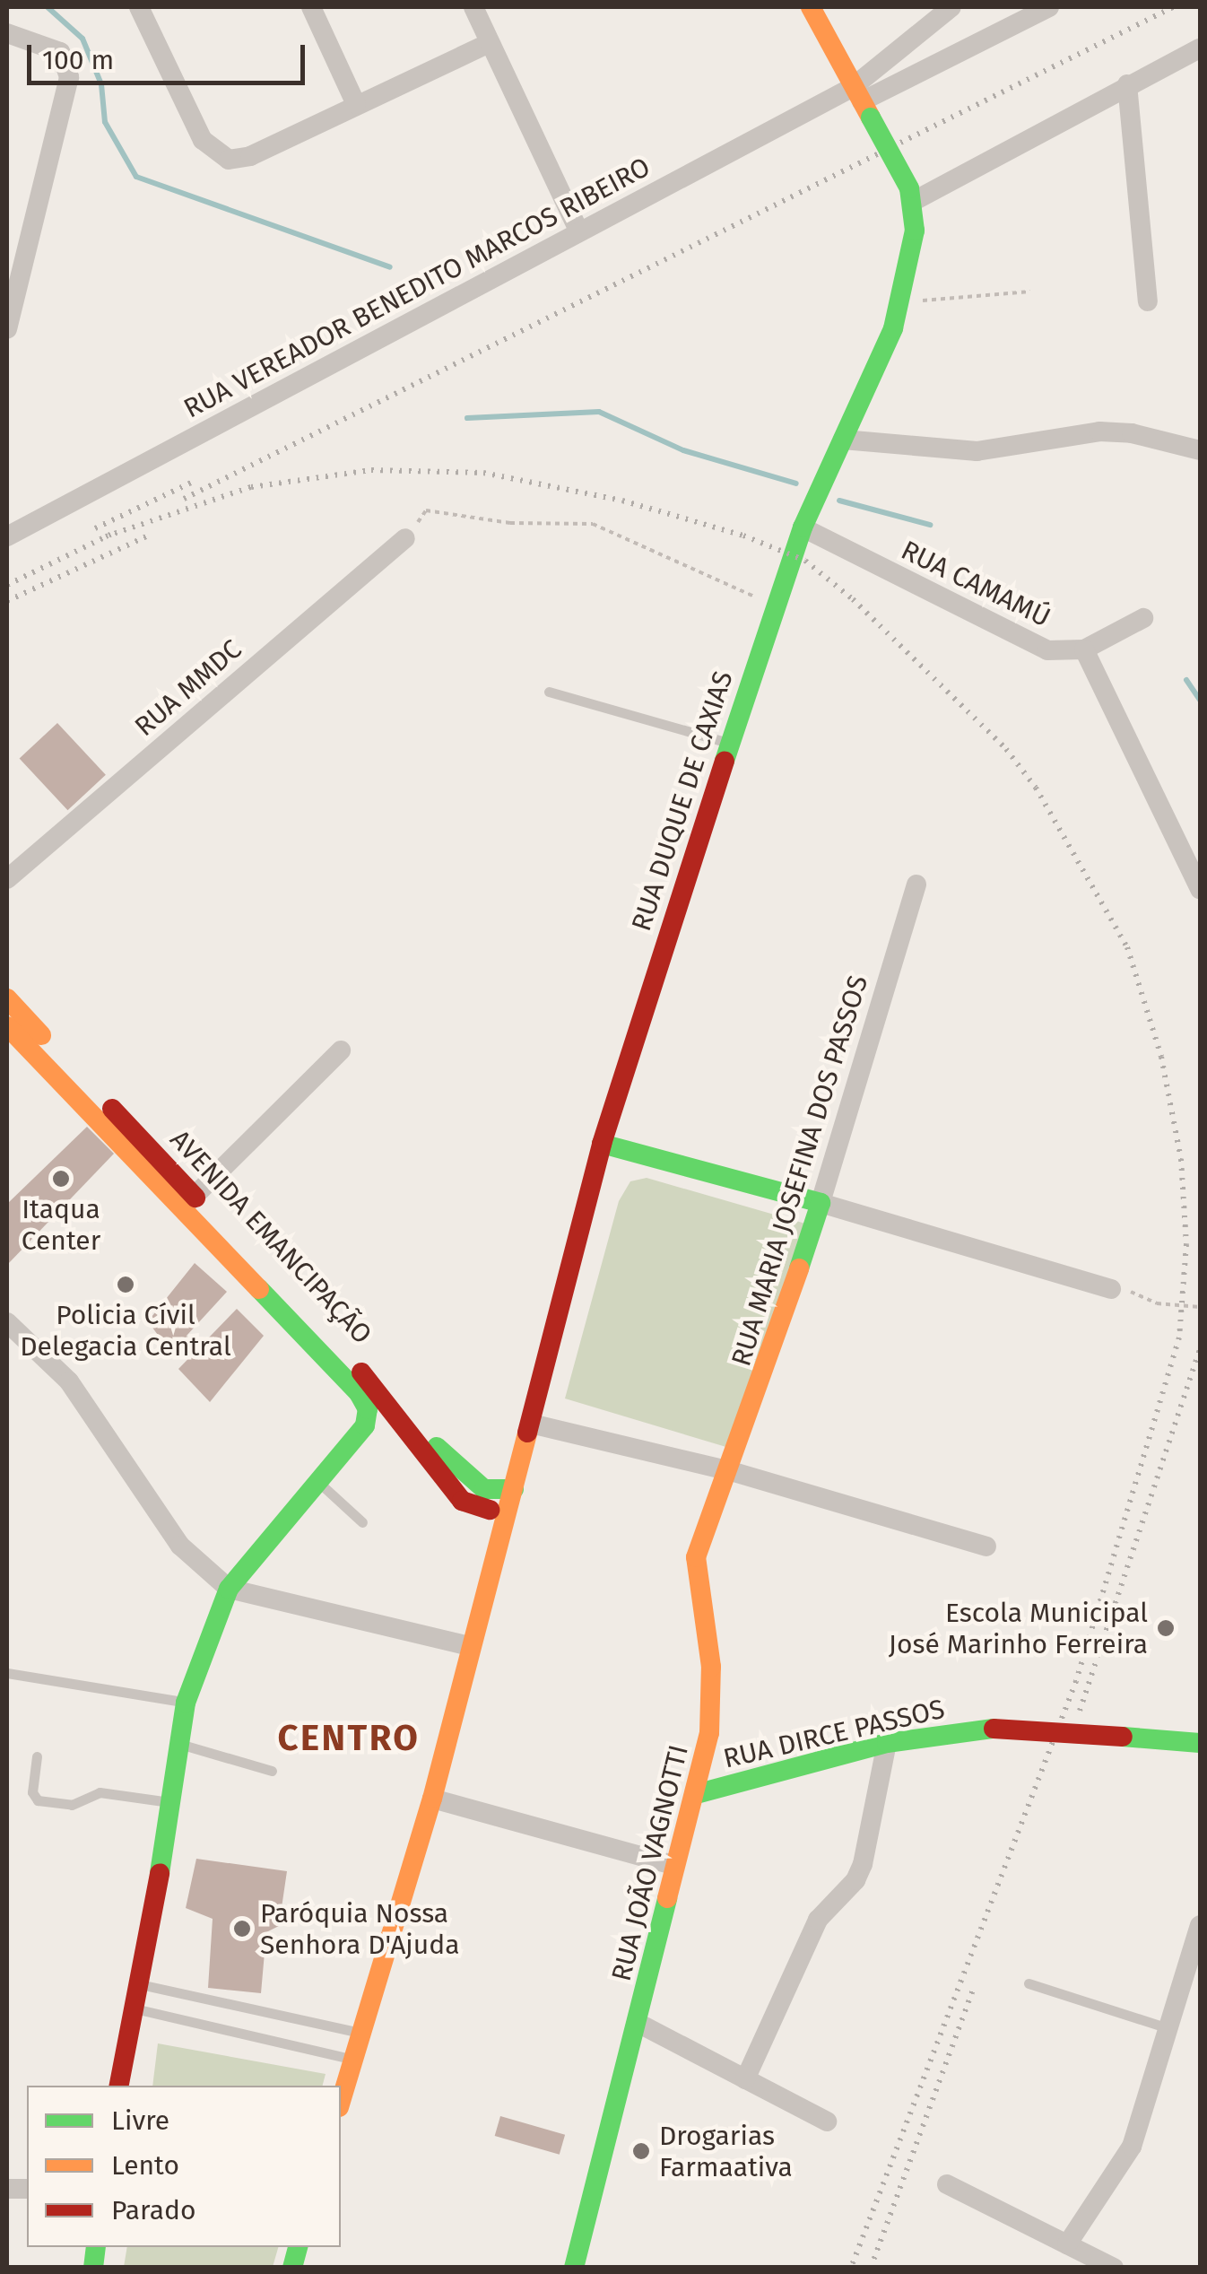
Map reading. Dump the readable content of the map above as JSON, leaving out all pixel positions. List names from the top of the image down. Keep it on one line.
{"streets":{"main road":["RUA DUQUE DE CAXIAS","RUA MARIA JOSEFINA DOS PASSOS","AVENIDA EMANCIPAÇÃO","RUA DIRCE PASSOS","RUA JOÃO VAGNOTTI"],"street":["RUA VEREADOR BENEDITO MARCOS RIBEIRO","RUA CAMAMÚ","RUA MMDC"]},"crossings":[["RUA CAMAMÚ","RUA DUQUE DE CAXIAS"],["RUA MARIA JOSEFINA DOS PASSOS","RUA JOÃO VAGNOTTI"],["RUA DIRCE PASSOS","RUA JOÃO VAGNOTTI"]],"districts":["CENTRO"],"places":["Itaqua Center","Policia Cívil Delegacia Central","Escola Municipal José Marinho Ferreira","Paróquia Nossa Senhora D'Ajuda","Drogarias Farmaativa"],"legend":["Livre","Lento","Parado"],"scale_bar":"100 m"}
